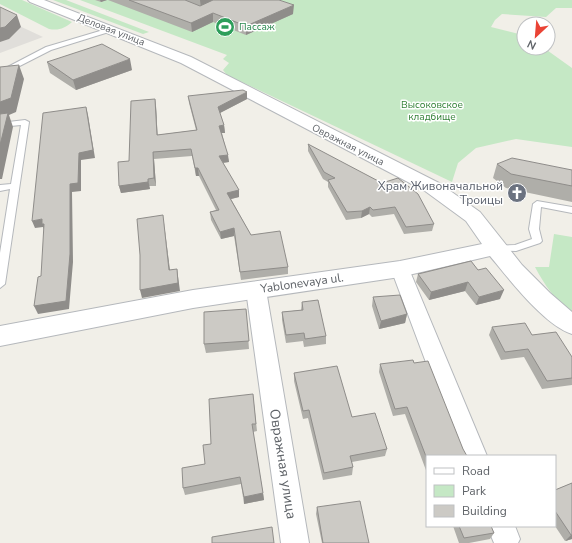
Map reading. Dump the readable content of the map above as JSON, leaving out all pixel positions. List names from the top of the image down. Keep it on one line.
{"streets":{"street":["Деловая улица","Овражная улица","Yablonevaya ul."]},"crossings":[["Деловая улица","Овражная улица"],["Овражная улица","Yablonevaya ul."]],"parks":["Высоковское кладбище"],"places":{"sports":["Пассаж"],"church":["Храм Живоначальной Троицы"]},"legend":["Road","Park","Building"],"north":"bottom left"}
